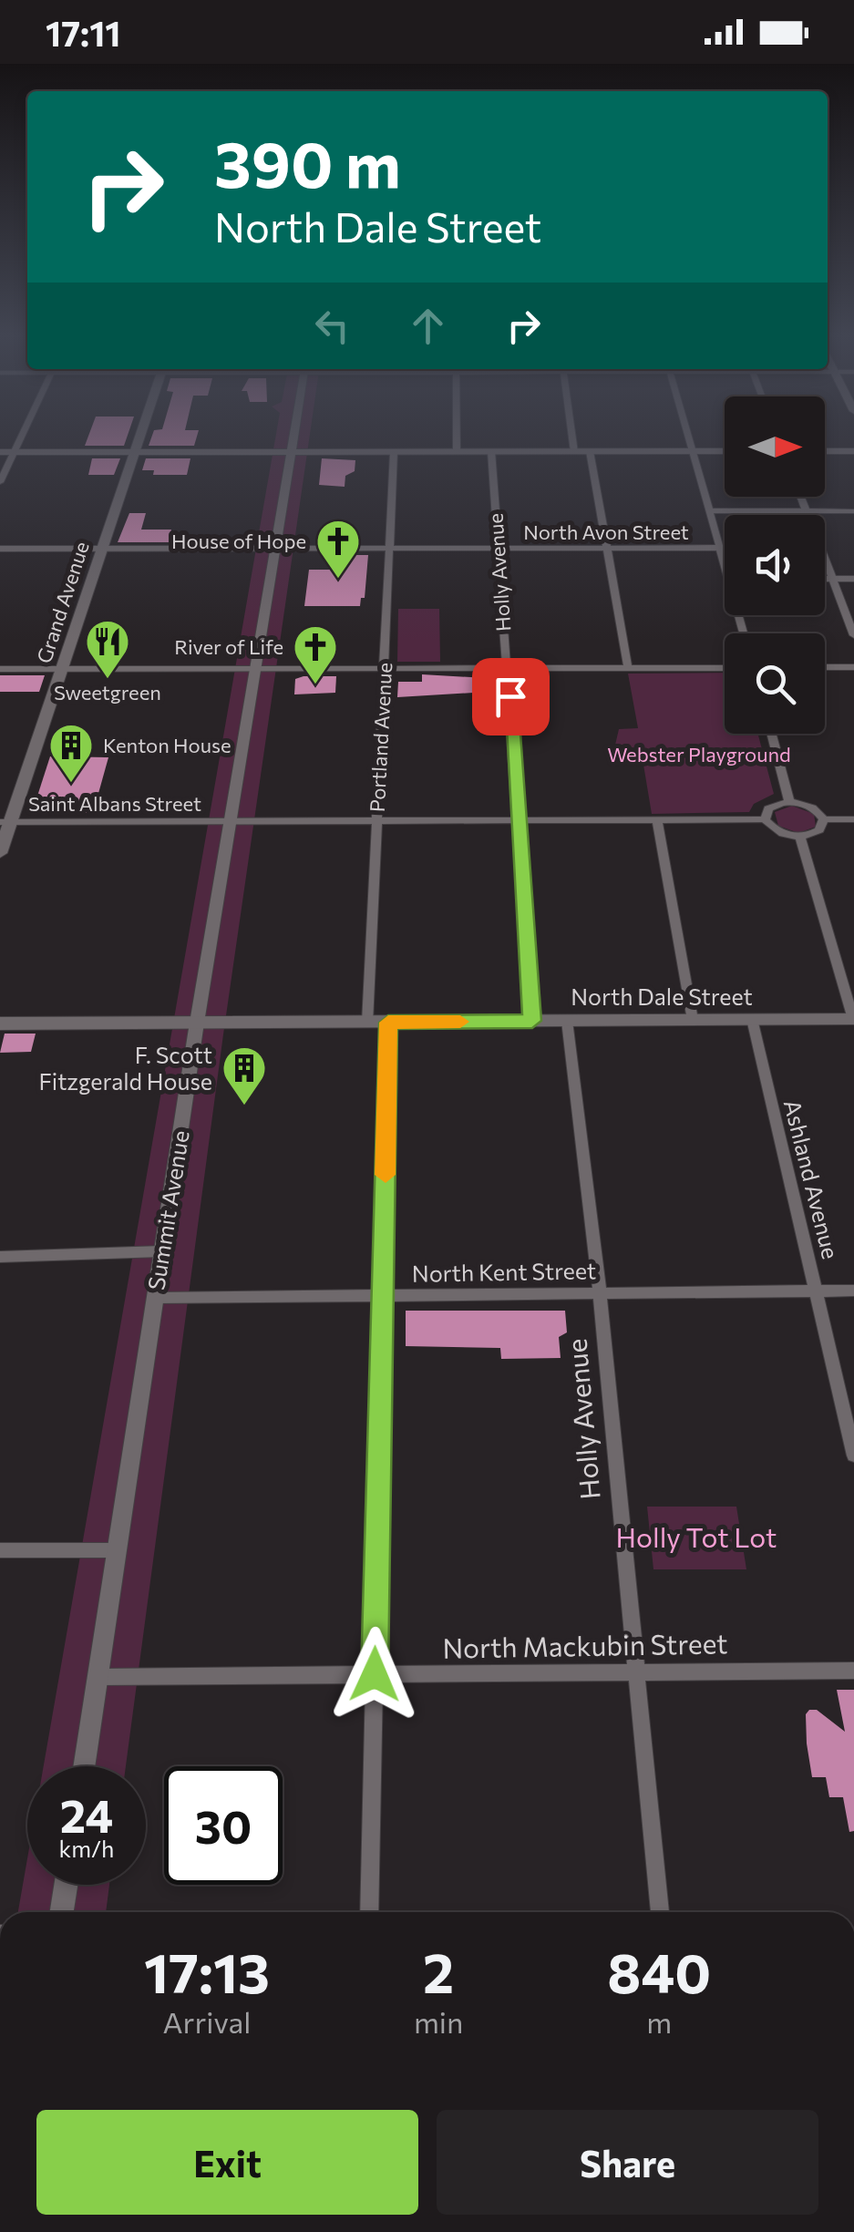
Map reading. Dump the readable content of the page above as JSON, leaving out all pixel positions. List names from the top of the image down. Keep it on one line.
{"streets":{"main road":["Grand Avenue","North Dale Street"],"street":["North Avon Street","Holly Avenue","Portland Avenue","Saint Albans Street","Ashland Avenue","Summit Avenue","North Kent Street","North Mackubin Street"]},"crossings":[["North Avon Street","Holly Avenue"],["North Avon Street","Grand Avenue"],["North Avon Street","Portland Avenue"],["North Avon Street","Summit Avenue"],["Holly Avenue","Saint Albans Street"],["Holly Avenue","North Dale Street"],["Holly Avenue","North Kent Street"],["Holly Avenue","North Mackubin Street"],["Grand Avenue","Saint Albans Street"],["Portland Avenue","Saint Albans Street"],["Portland Avenue","North Dale Street"],["Saint Albans Street","Summit Avenue"],["North Dale Street","Ashland Avenue"],["North Dale Street","Summit Avenue"],["Ashland Avenue","North Kent Street"],["Summit Avenue","North Kent Street"],["Summit Avenue","North Mackubin Street"]],"parks":["Webster Playground","Holly Tot Lot"],"places":{"church":["House of Hope","River of Life"],"restaurant":["Sweetgreen"],"building":["Kenton House","F. Scott Fitzgerald House"]},"north":"right","page":{"status":"17:11","turn":["390 m","North Dale Street"],"speed":"24 km/h","limit":"30","eta":["17:13","Arrival","2","min","840","m"],"buttons":["Exit","Share"]}}
